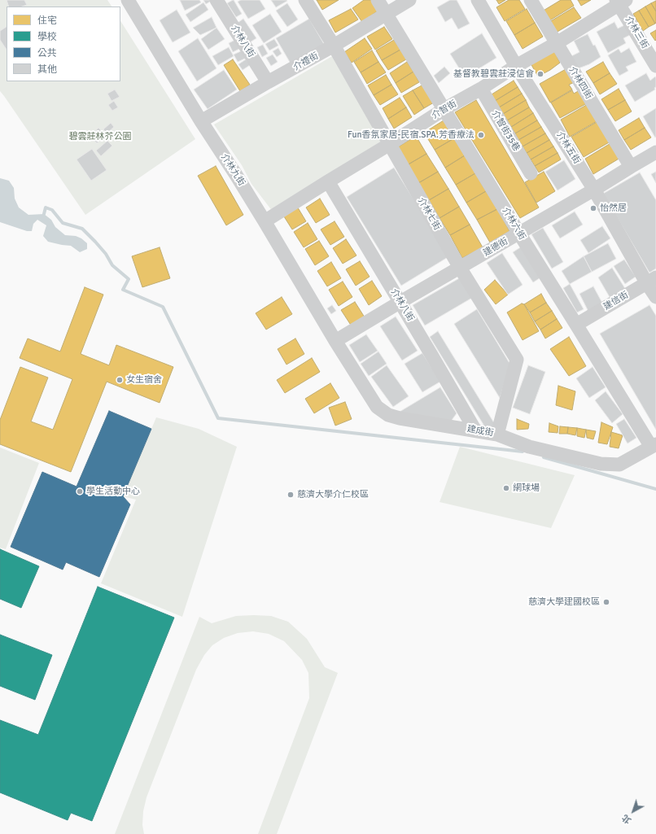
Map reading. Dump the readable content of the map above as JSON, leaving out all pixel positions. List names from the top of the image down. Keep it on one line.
{"streets":{"street":["介林三街","介林八街","介禮街","介林四街","介智街","介智街35巷","介林五街","介林九街","介林七街","介林六街","建德街","建信街","建成街"]},"crossings":[["介林三街","介智街"],["介林八街","介禮街"],["介林八街","介智街"],["介林八街","建德街"],["介林八街","建成街"],["介禮街","介林九街"],["介禮街","介林七街"],["介禮街","介林六街"],["介林四街","介智街"],["介林四街","建德街"],["介智街","介智街35巷"],["介智街","介林五街"],["介智街","介林九街"],["介智街","介林七街"],["介智街","介林六街"],["介林五街","建德街"],["介林五街","建信街"],["介林九街","建德街"],["介林九街","建成街"],["介林七街","建德街"],["介林七街","建成街"],["介林六街","建德街"],["介林六街","建信街"],["介林六街","建成街"],["建德街","建成街"]],"parks":["碧雲莊林芥公園"],"places":["基督教碧雲莊浸信會","Fun香氛家居-民宿.SPA.芳香療法","怡然居","女生宿舍","網球場","學生活動中心","慈濟大學介仁校區","慈濟大學建國校區"],"legend":["住宅","學校","公共","其他"],"north":"bottom left"}
